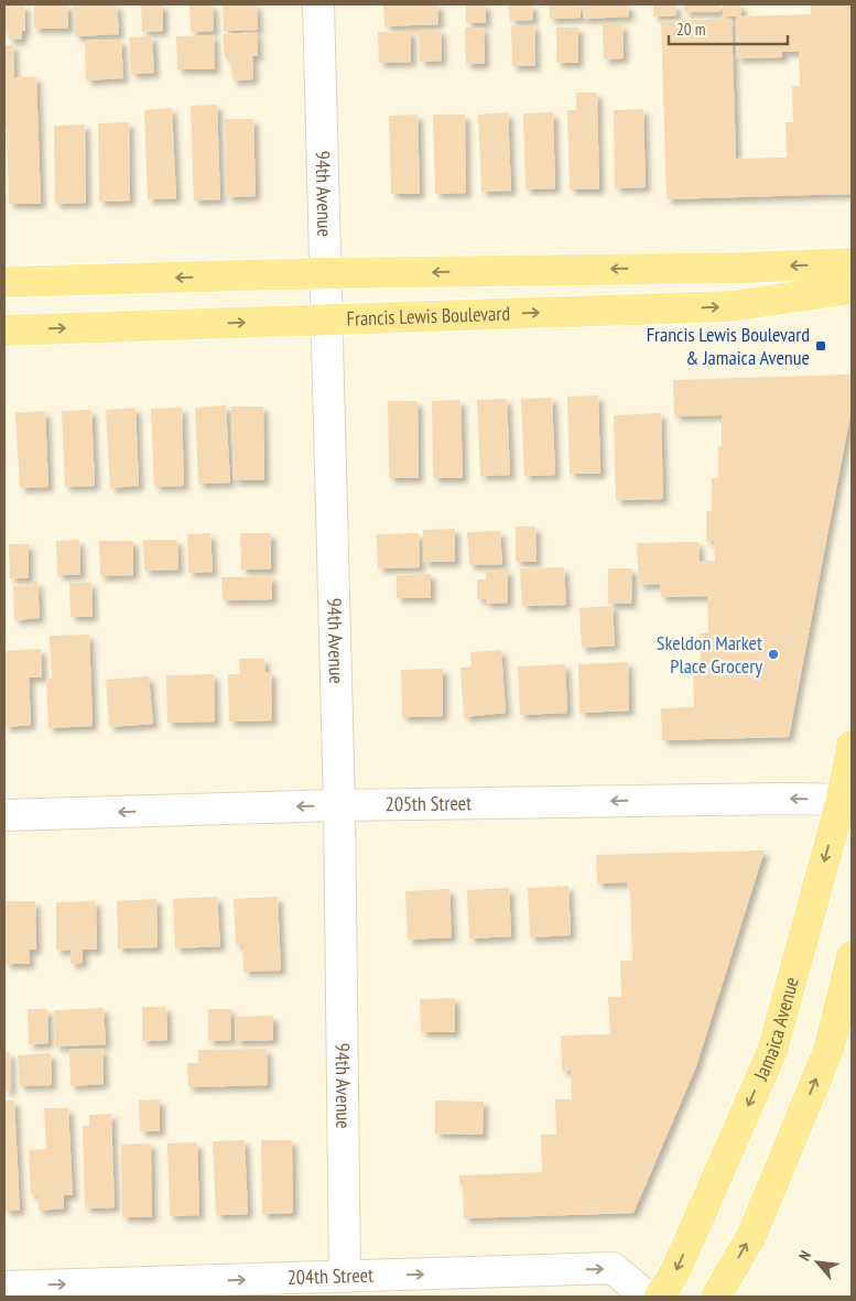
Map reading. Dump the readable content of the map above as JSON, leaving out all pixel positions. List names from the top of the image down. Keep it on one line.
{"streets":{"main road":["Francis Lewis Boulevard","Jamaica Avenue"],"street":["94th Avenue","205th Street","204th Street"]},"crossings":[["94th Avenue","Francis Lewis Boulevard"],["94th Avenue","205th Street"],["94th Avenue","204th Street"],["205th Street","Jamaica Avenue"]],"one_way":["205th Street","204th Street"],"places":{"transit":["Francis Lewis Boulevard & Jamaica Avenue"],"other":["Skeldon Market Place Grocery"]},"scale_bar":"20 m","north":"top left"}
